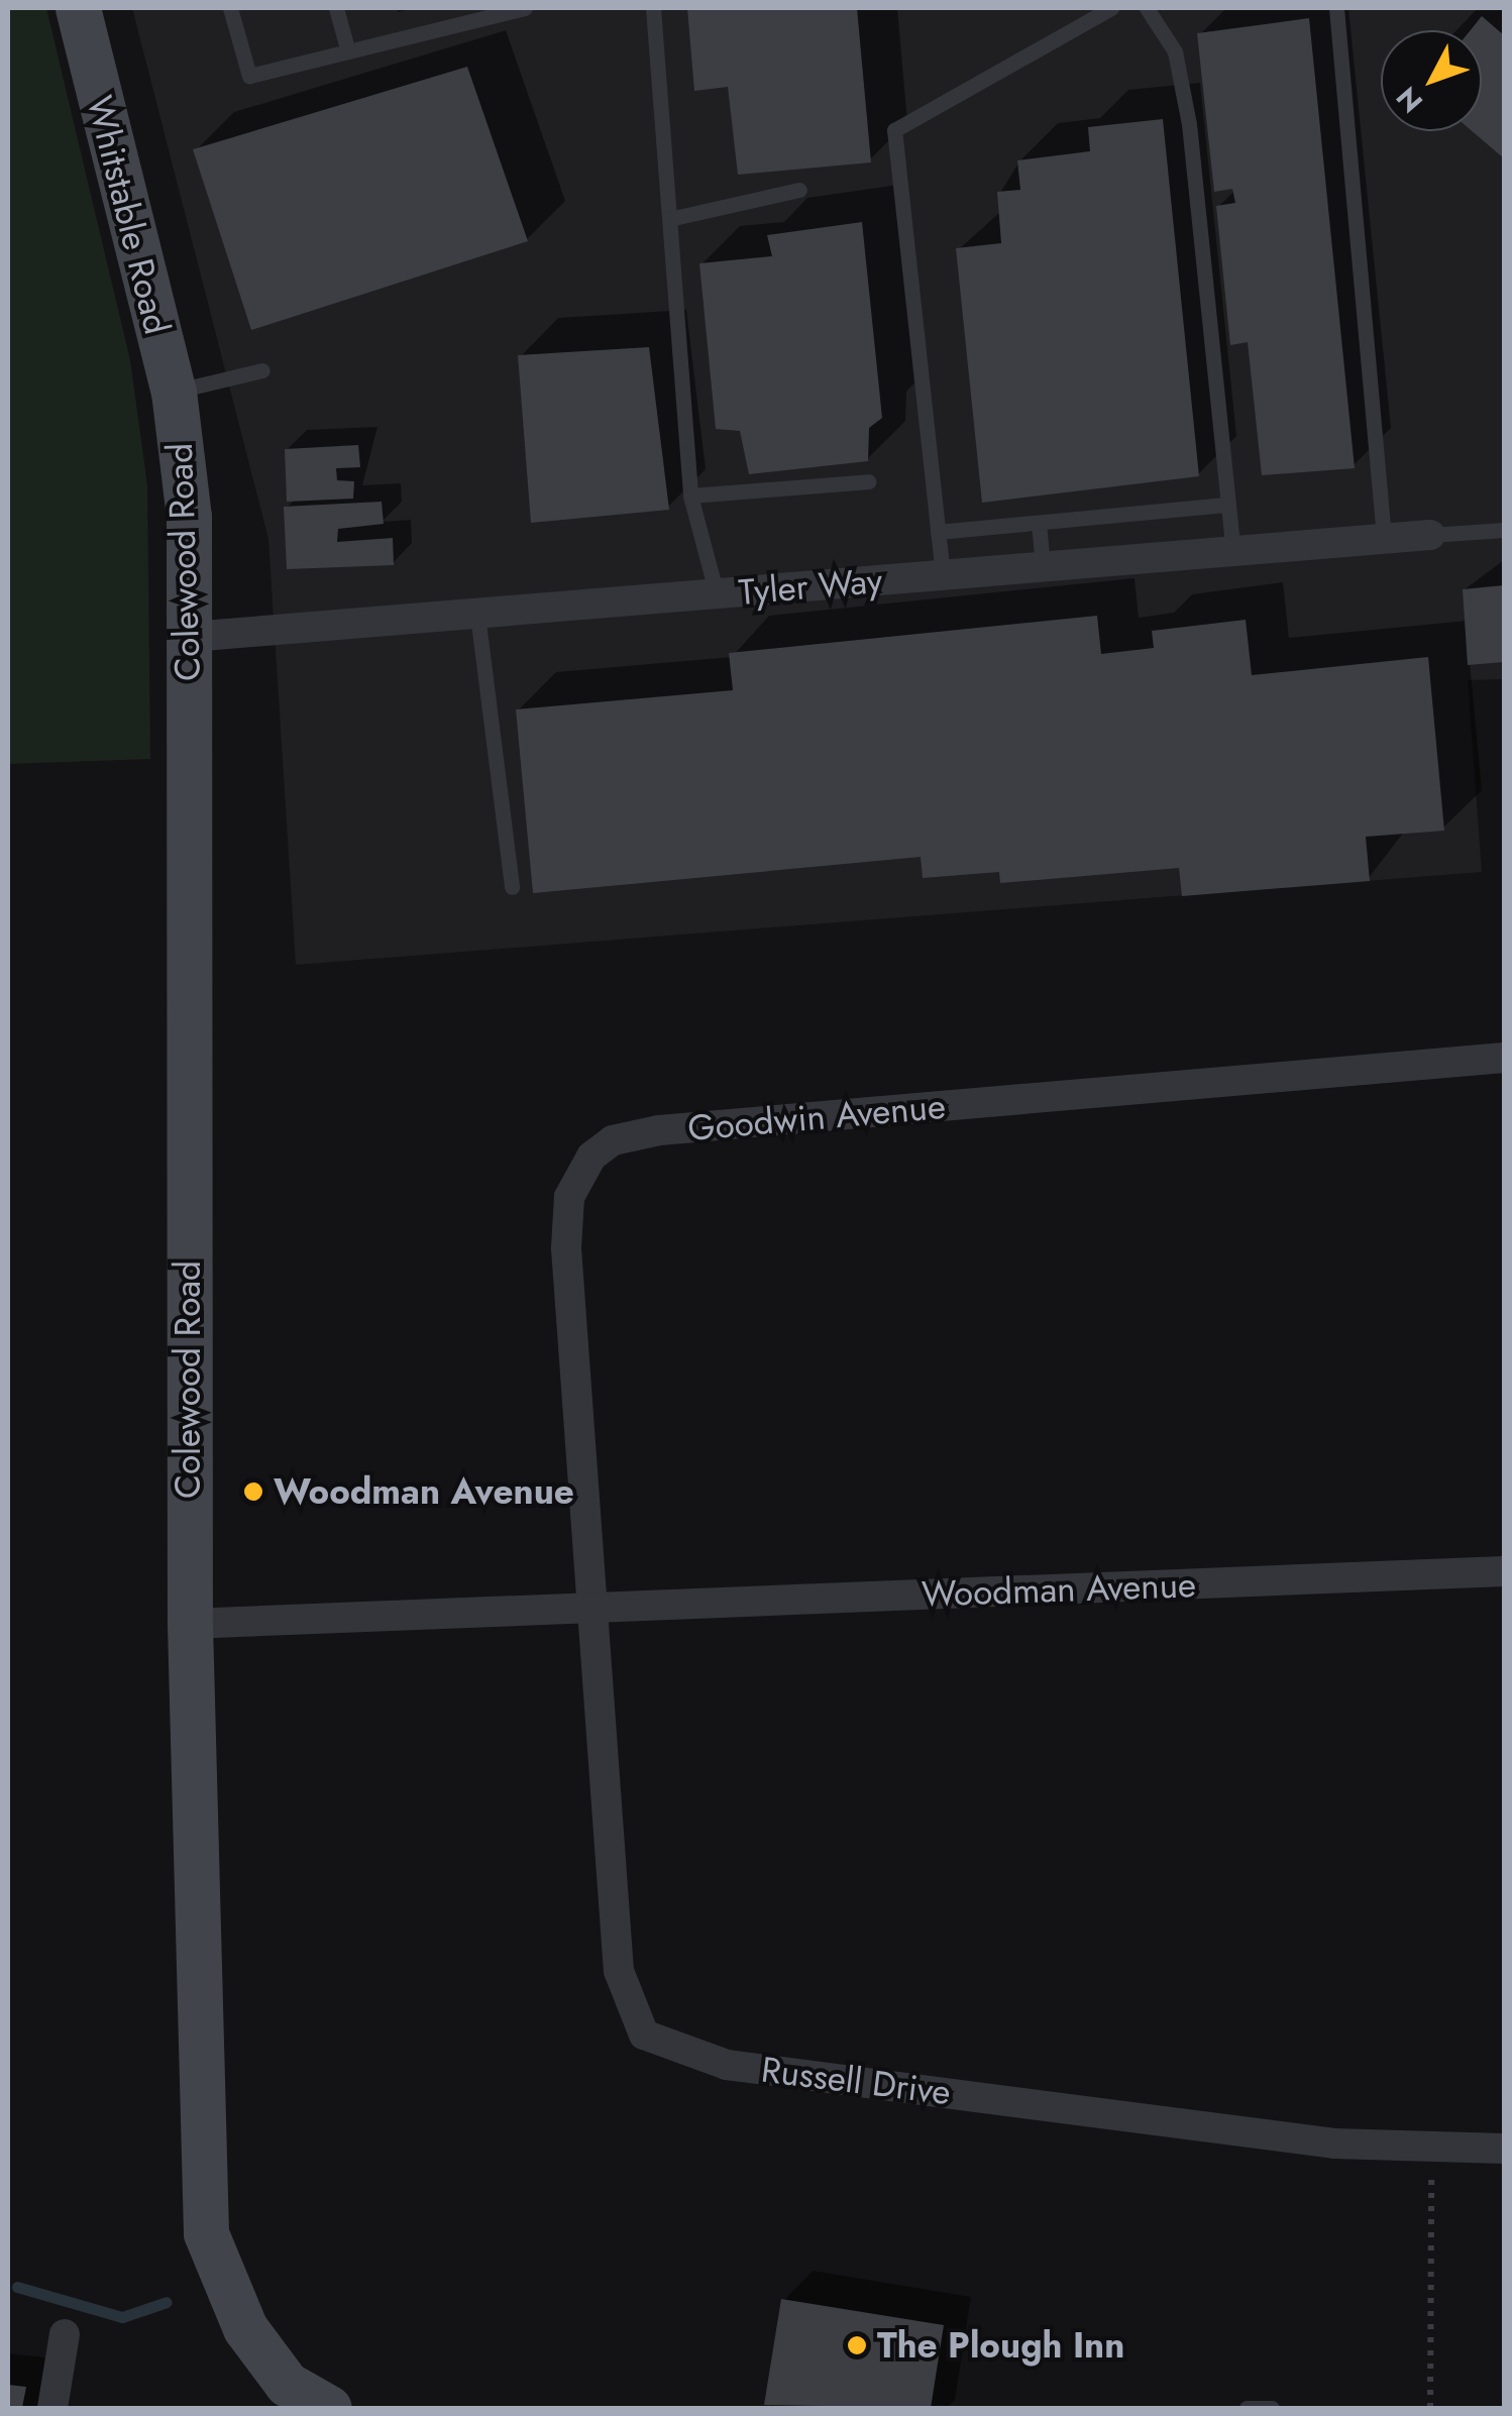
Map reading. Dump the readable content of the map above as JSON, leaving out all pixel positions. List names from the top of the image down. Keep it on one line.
{"streets":{"main road":["Whitstable Road","Colewood Road"],"street":["Tyler Way","Goodwin Avenue","Woodman Avenue","Russell Drive"]},"crossings":[["Whitstable Road","Colewood Road"],["Colewood Road","Tyler Way"],["Colewood Road","Woodman Avenue"],["Goodwin Avenue","Woodman Avenue"],["Goodwin Avenue","Russell Drive"],["Woodman Avenue","Russell Drive"]],"places":["Woodman Avenue","The Plough Inn"],"north":"bottom left"}
